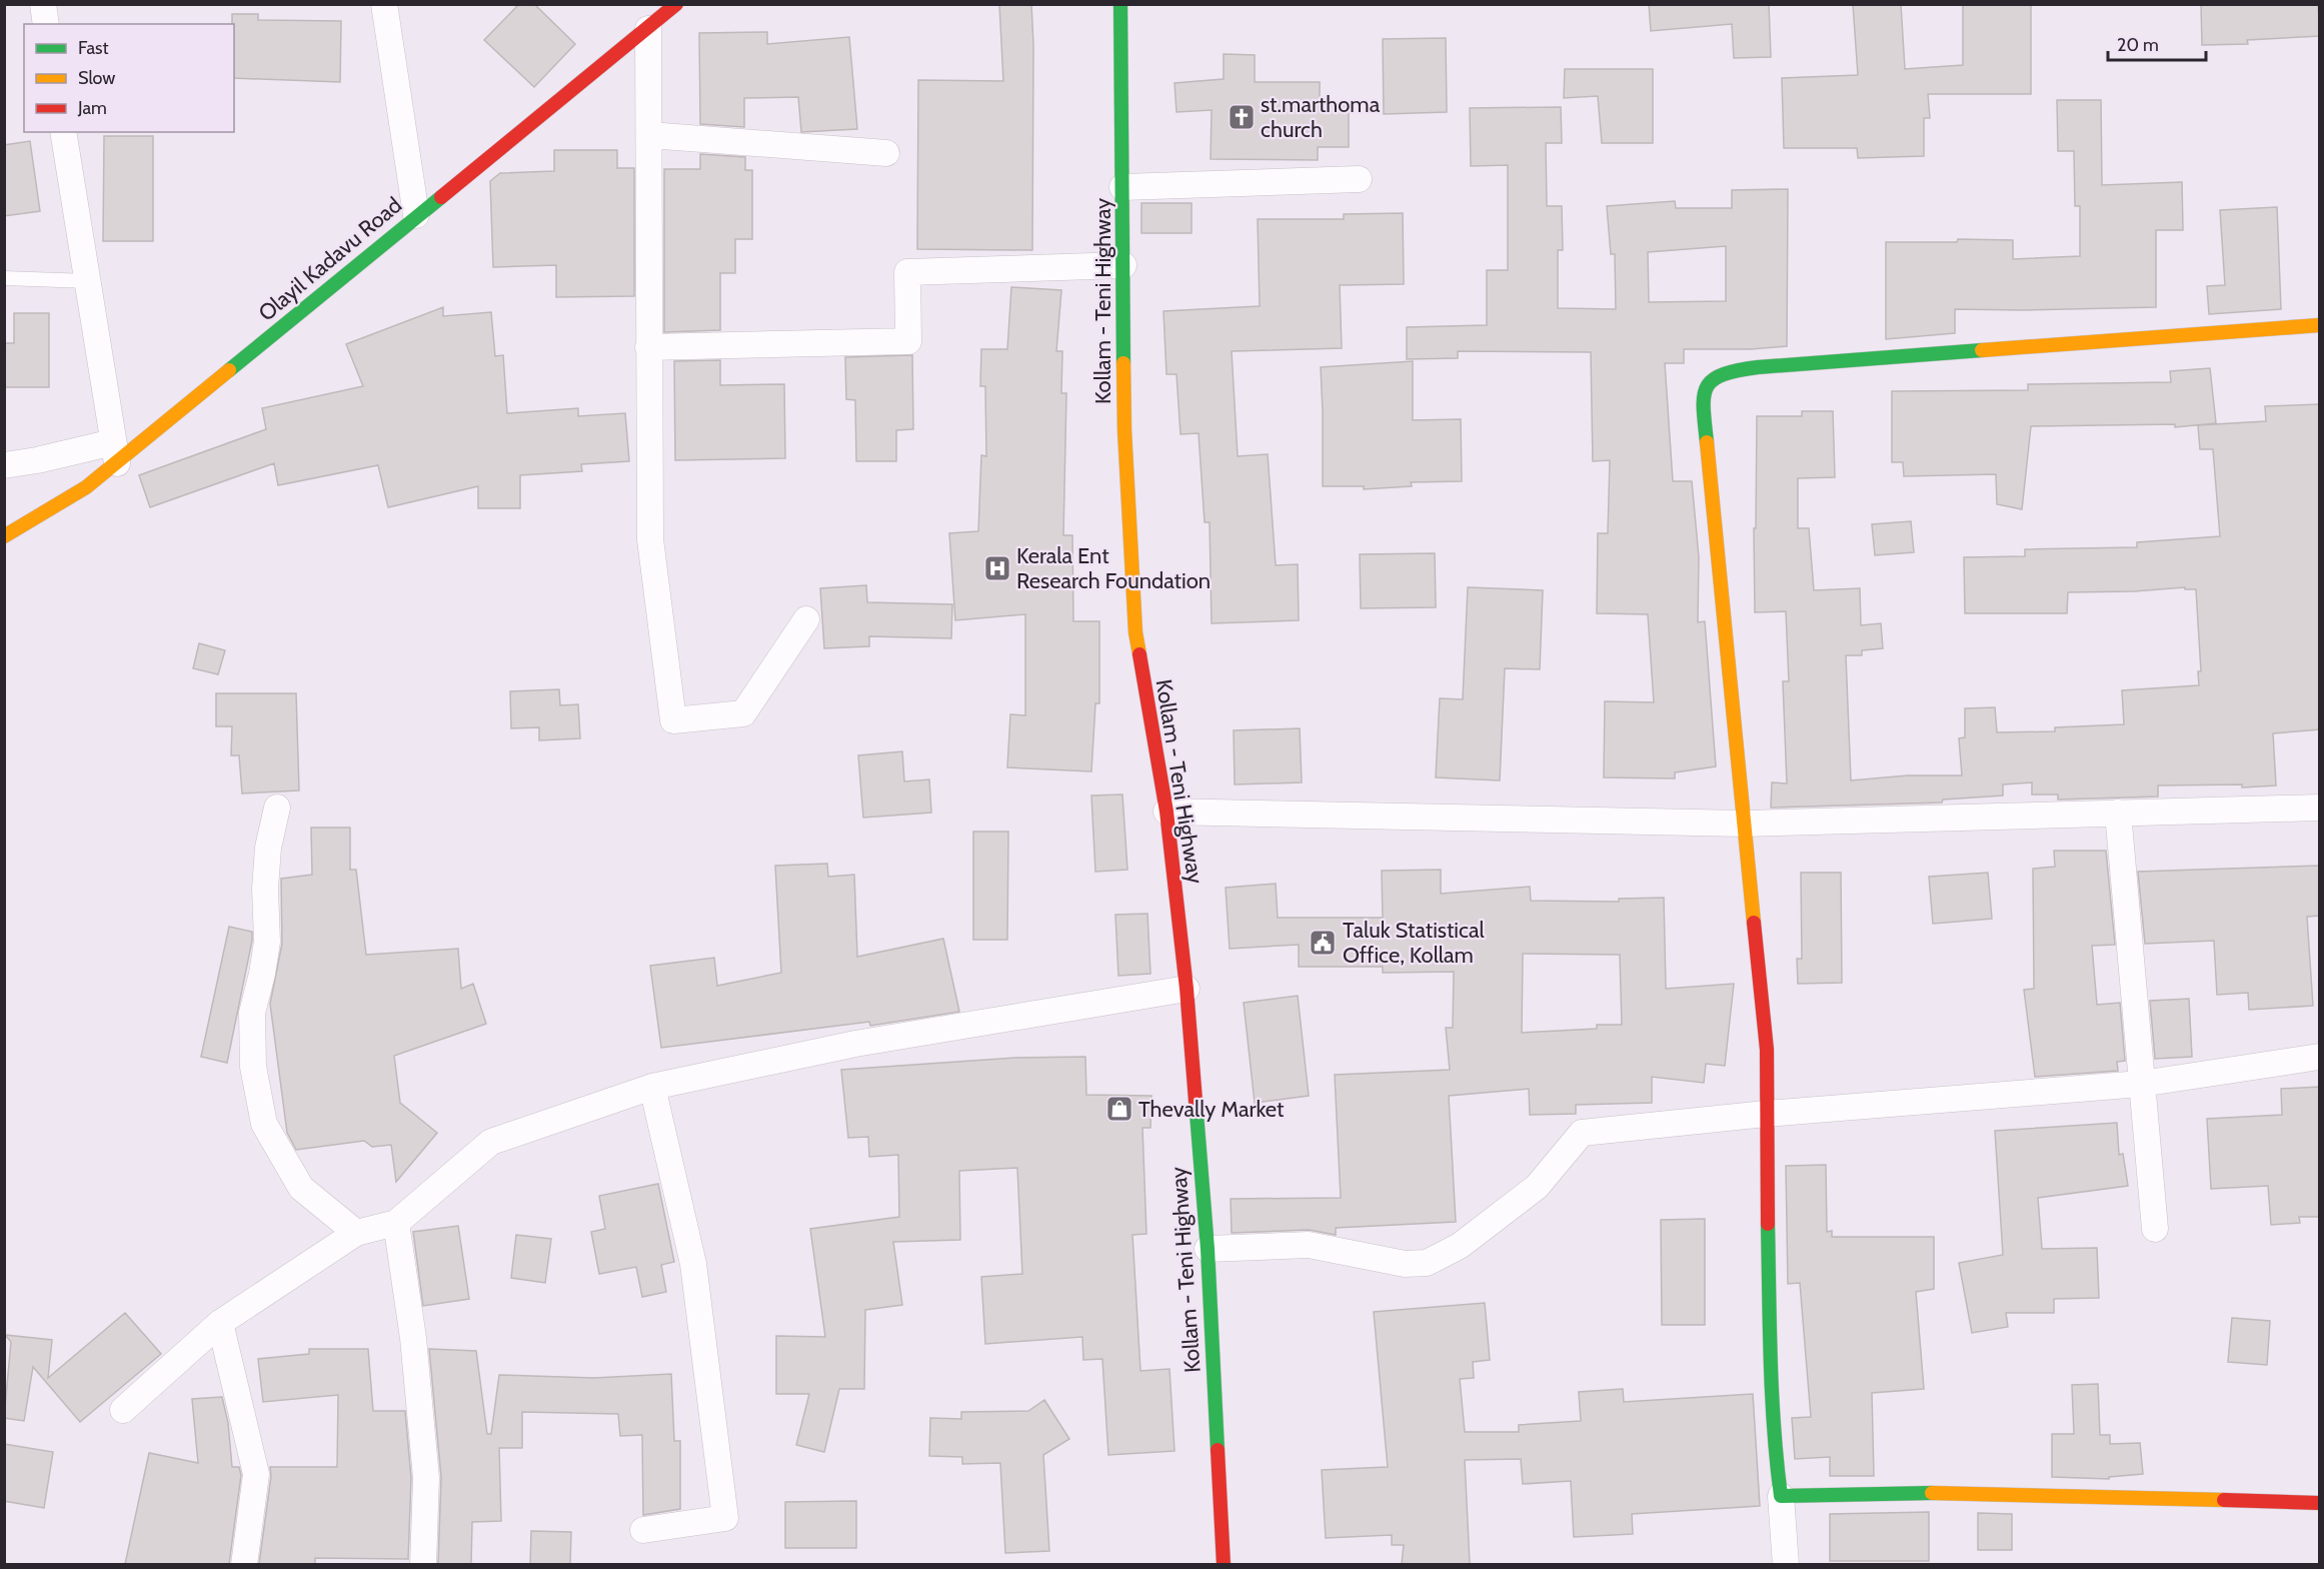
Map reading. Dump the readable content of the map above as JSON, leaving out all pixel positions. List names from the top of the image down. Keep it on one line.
{"streets":{"street":["Olayil Kadavu Road","Kollam - Teni Highway"]},"places":{"church":["st.marthoma church"],"hospital":["Kerala Ent Research Foundation"],"public building":["Taluk Statistical Office, Kollam"],"shop":["Thevally Market"]},"legend":["Fast","Slow","Jam"],"scale_bar":"20 m"}
